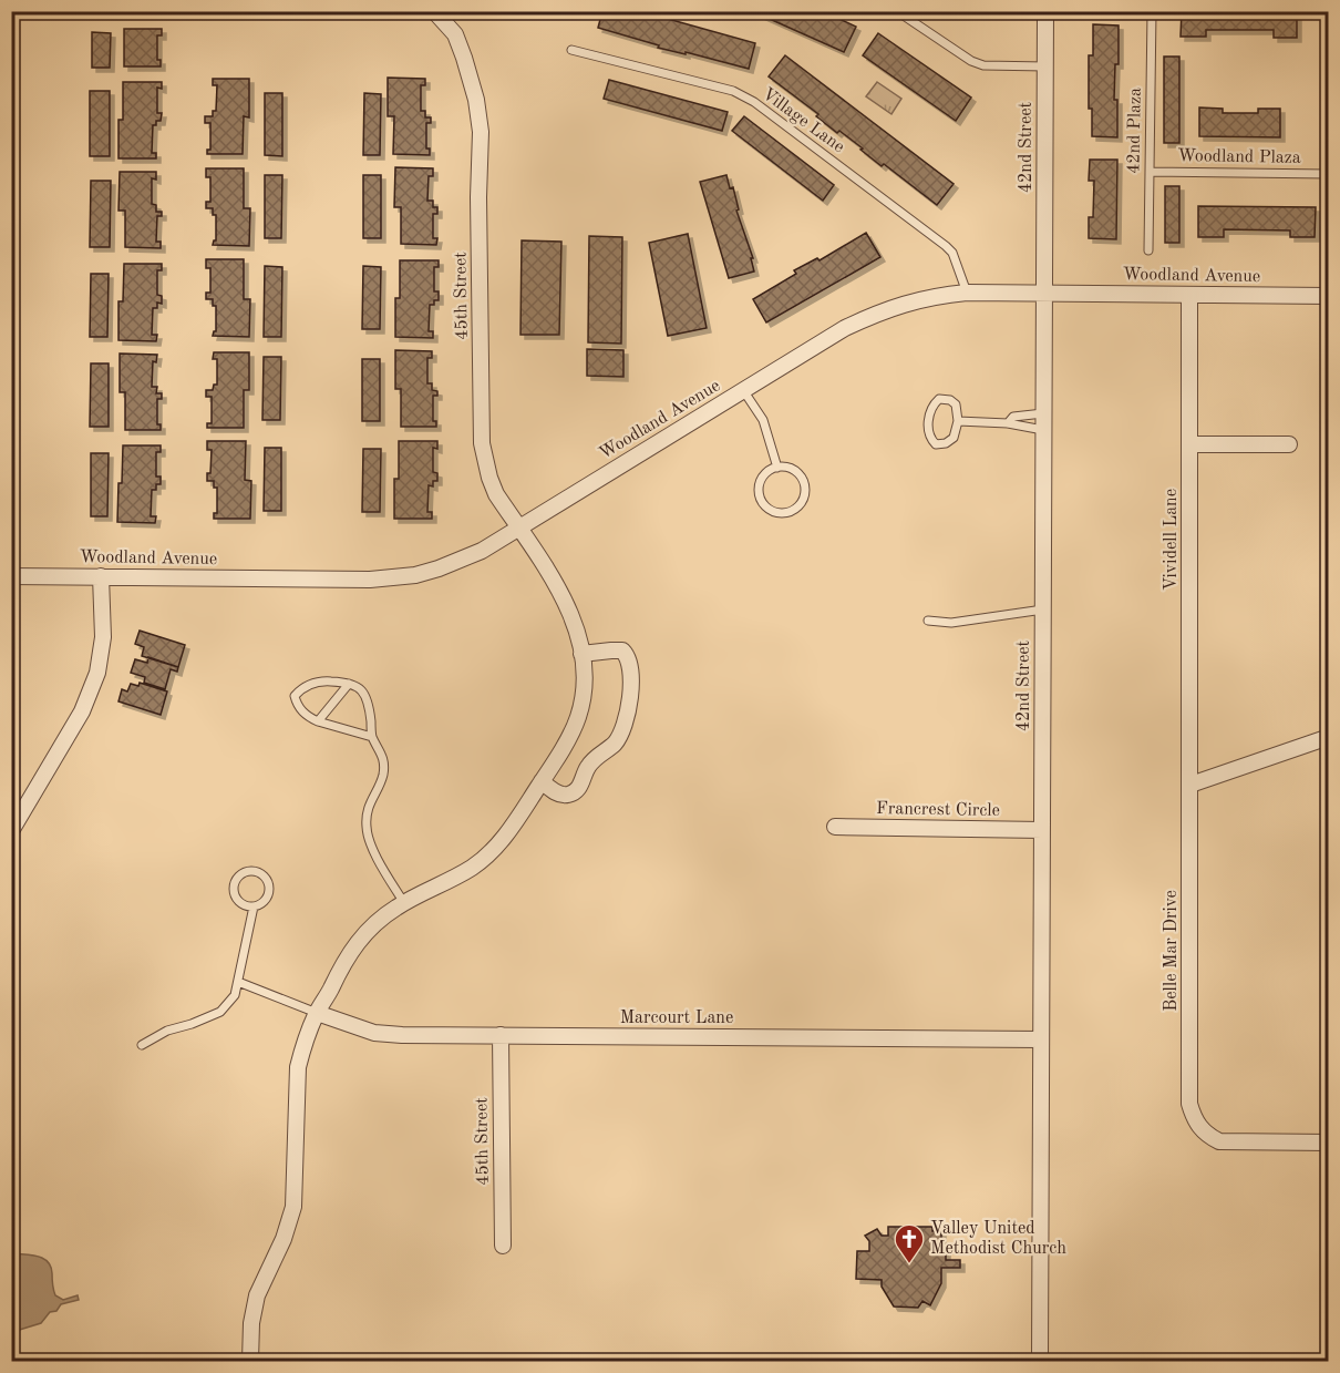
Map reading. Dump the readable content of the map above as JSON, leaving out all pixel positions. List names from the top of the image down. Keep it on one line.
{"streets":{"street":["42nd Street","Woodland Avenue","45th Street","Vividell Lane","Francrest Circle","Belle Mar Drive","Marcourt Lane"],"lane":["Village Lane","42nd Plaza","Woodland Plaza"]},"crossings":[["Village Lane","Woodland Avenue"],["42nd Plaza","Woodland Plaza"],["42nd Street","Woodland Avenue"],["42nd Street","Francrest Circle"],["42nd Street","Marcourt Lane"],["Woodland Avenue","45th Street"],["Woodland Avenue","Vividell Lane"],["45th Street","Marcourt Lane"],["Vividell Lane","Belle Mar Drive"]],"places":{"church":["Valley United Methodist Church"]}}
